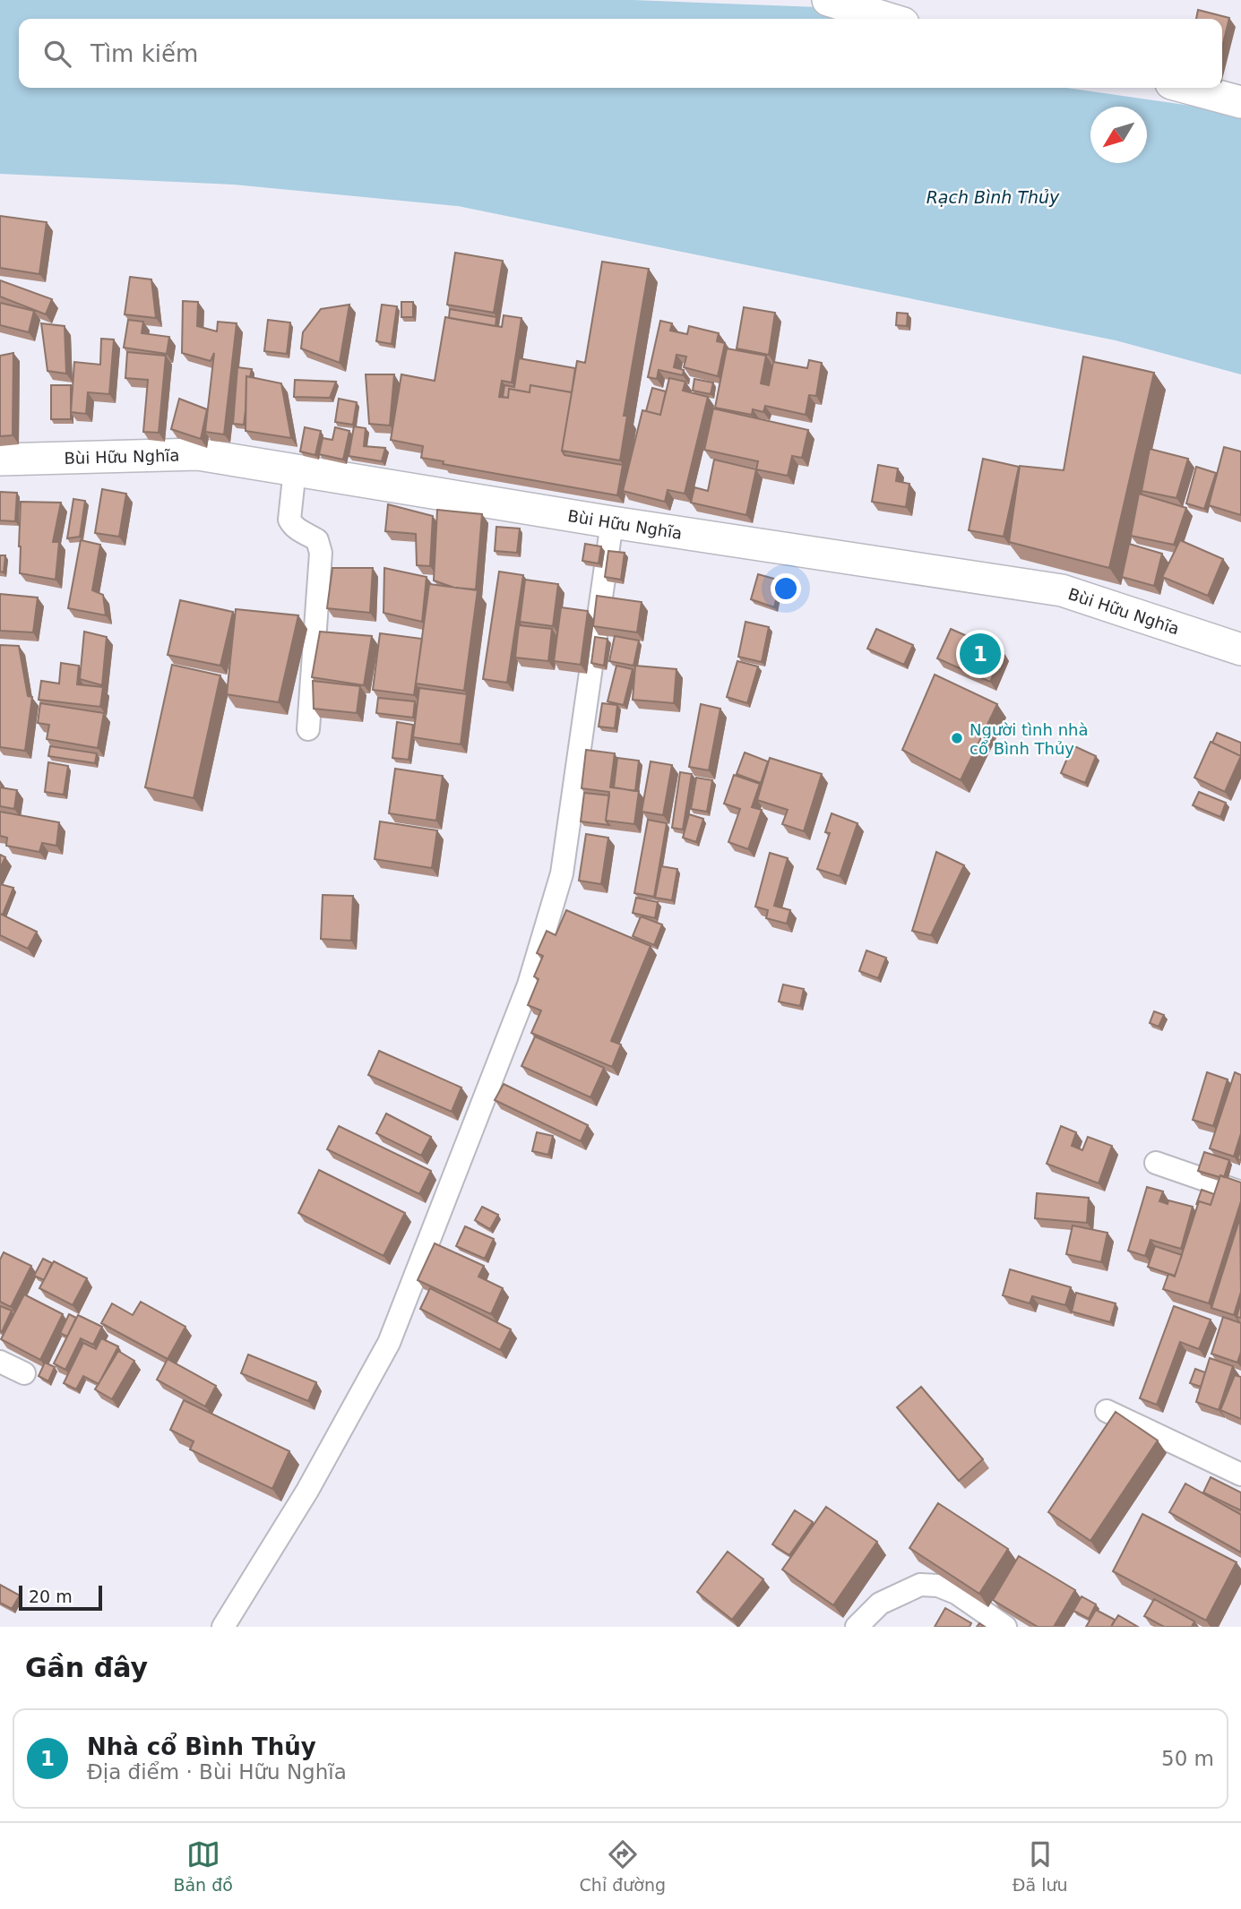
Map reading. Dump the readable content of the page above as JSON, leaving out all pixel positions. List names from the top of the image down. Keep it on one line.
{"streets":{"street":["Bùi Hữu Nghĩa"]},"water":["Rạch Bình Thủy"],"places":["Người tình nhà cổ Bình Thủy"],"scale_bar":"20 m","north":"bottom left","page":{"search":"Tìm kiếm","pins":"1","scale":"20 m","heading":"Gần đây","list":[{"mark":"1","name":"Nhà cổ Bình Thủy","note":"Địa điểm · Bùi Hữu Nghĩa","value":"50 m"}],"nav":["Bản đồ","Chỉ đường","Đã lưu"]}}
